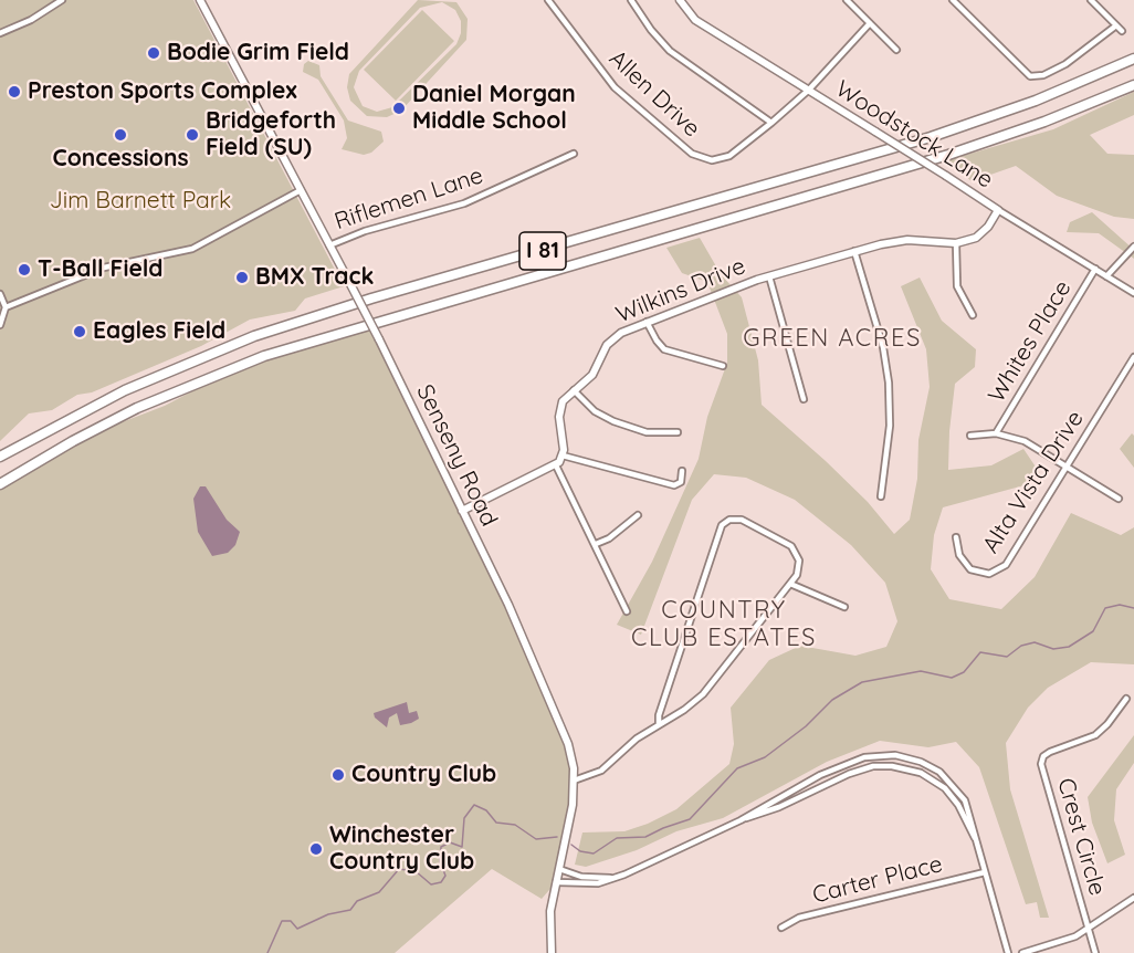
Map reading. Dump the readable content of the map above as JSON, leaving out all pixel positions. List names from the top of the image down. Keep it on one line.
{"streets":{"highway":["I 81"],"street":["Allen Drive","Woodstock Lane","Riflemen Lane","Wilkins Drive","Whites Place","Senseny Road","Alta Vista Drive","Crest Circle","Carter Place"]},"crossings":[["Allen Drive","Woodstock Lane"],["Woodstock Lane","Wilkins Drive"],["Woodstock Lane","Whites Place"],["Riflemen Lane","Senseny Road"]],"districts":["GREEN ACRES","COUNTRY CLUB ESTATES"],"parks":["Jim Barnett Park"],"places":["Bodie Grim Field","Preston Sports Complex","Daniel Morgan Middle School","Concessions","Bridgeforth Field (SU)","T-Ball Field","BMX Track","Eagles Field","Country Club","Winchester Country Club"]}
